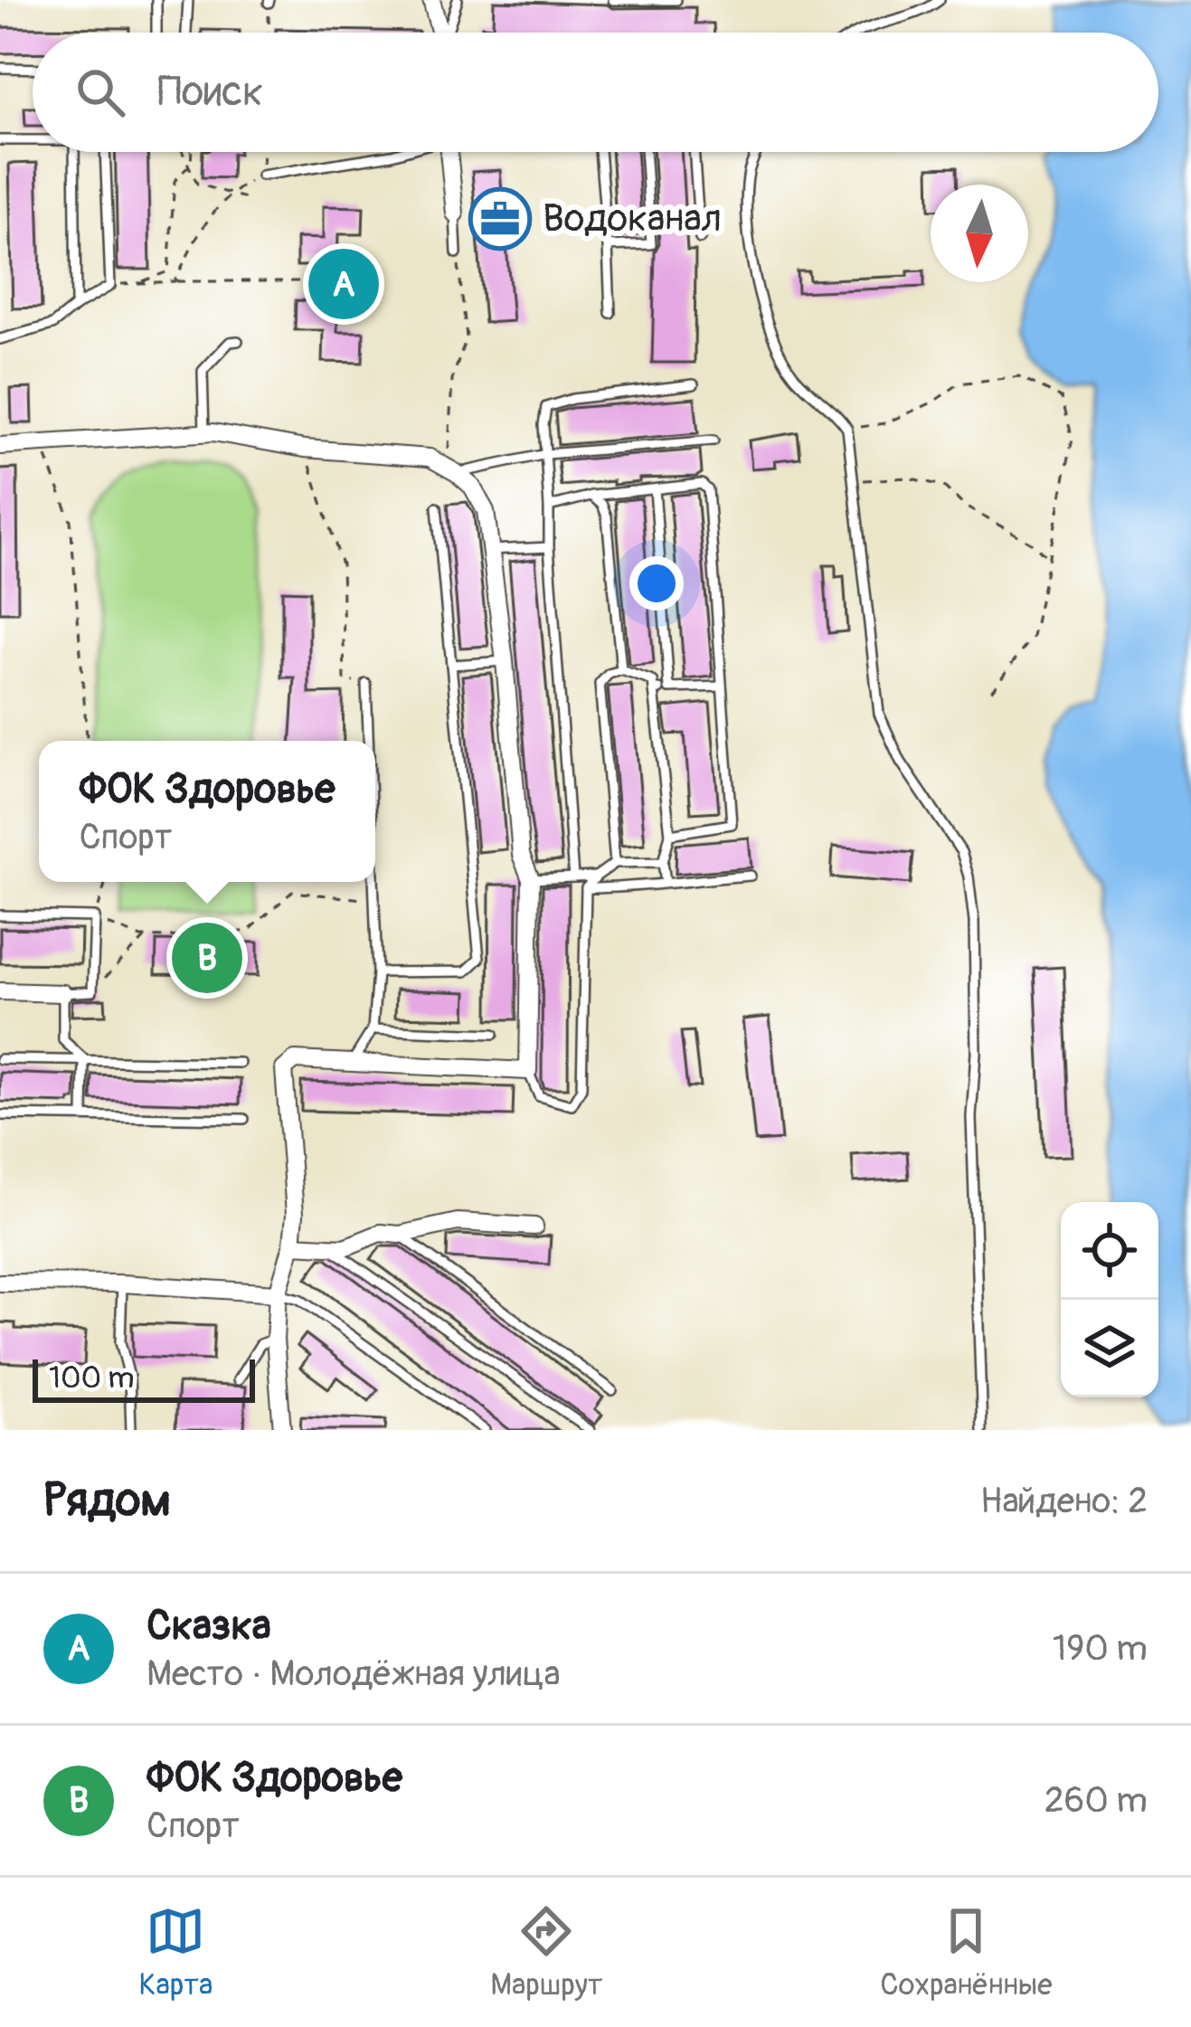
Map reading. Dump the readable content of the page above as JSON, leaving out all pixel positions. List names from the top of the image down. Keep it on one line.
{"places":{"office":["Водоканал"]},"scale_bar":"100 m","north":"bottom","page":{"search":"Поиск","pins":["A","B"],"popup":["ФОК Здоровье","Спорт"],"scale":"100 m","heading":["Рядом","Найдено: 2"],"list":[{"mark":"A","name":"Сказка","note":"Место · Молодёжная улица","value":"190 m"},{"mark":"B","name":"ФОК Здоровье","note":"Спорт","value":"260 m"}],"nav":["Карта","Маршрут","Сохранённые"]}}
